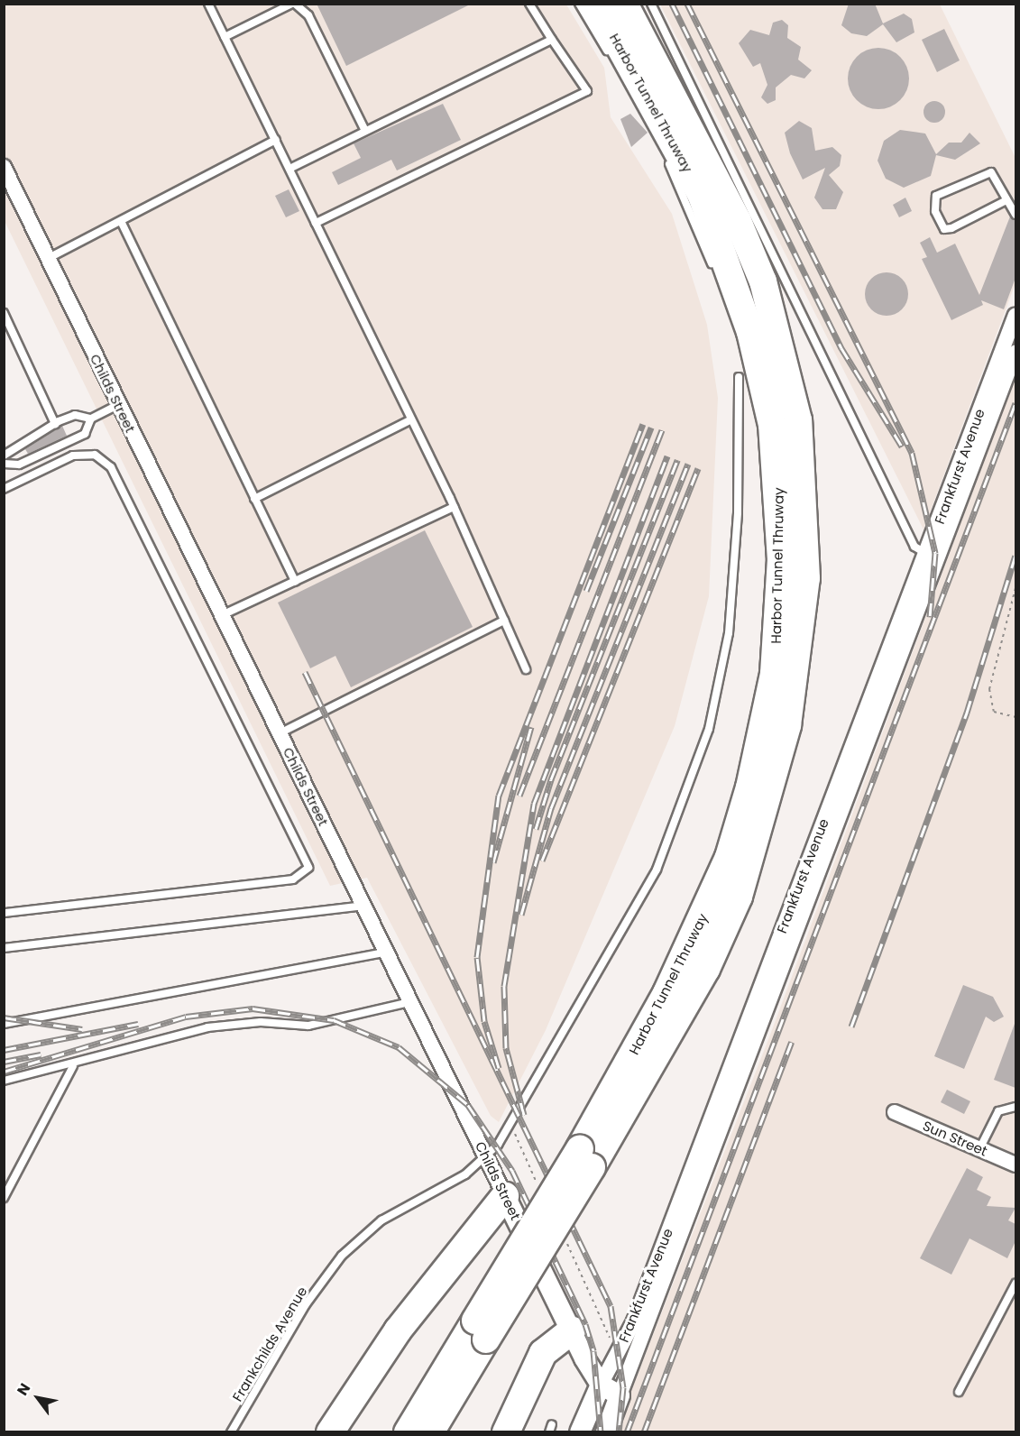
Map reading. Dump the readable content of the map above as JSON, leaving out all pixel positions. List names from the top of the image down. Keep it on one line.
{"streets":{"highway":["Harbor Tunnel Thruway"],"main road":["Childs Street","Frankfurst Avenue"],"street":["Sun Street"],"lane":["Frankchilds Avenue"]},"crossings":[["Harbor Tunnel Thruway","Frankchilds Avenue"],["Childs Street","Frankfurst Avenue"],["Childs Street","Frankchilds Avenue"]],"north":"top left"}
